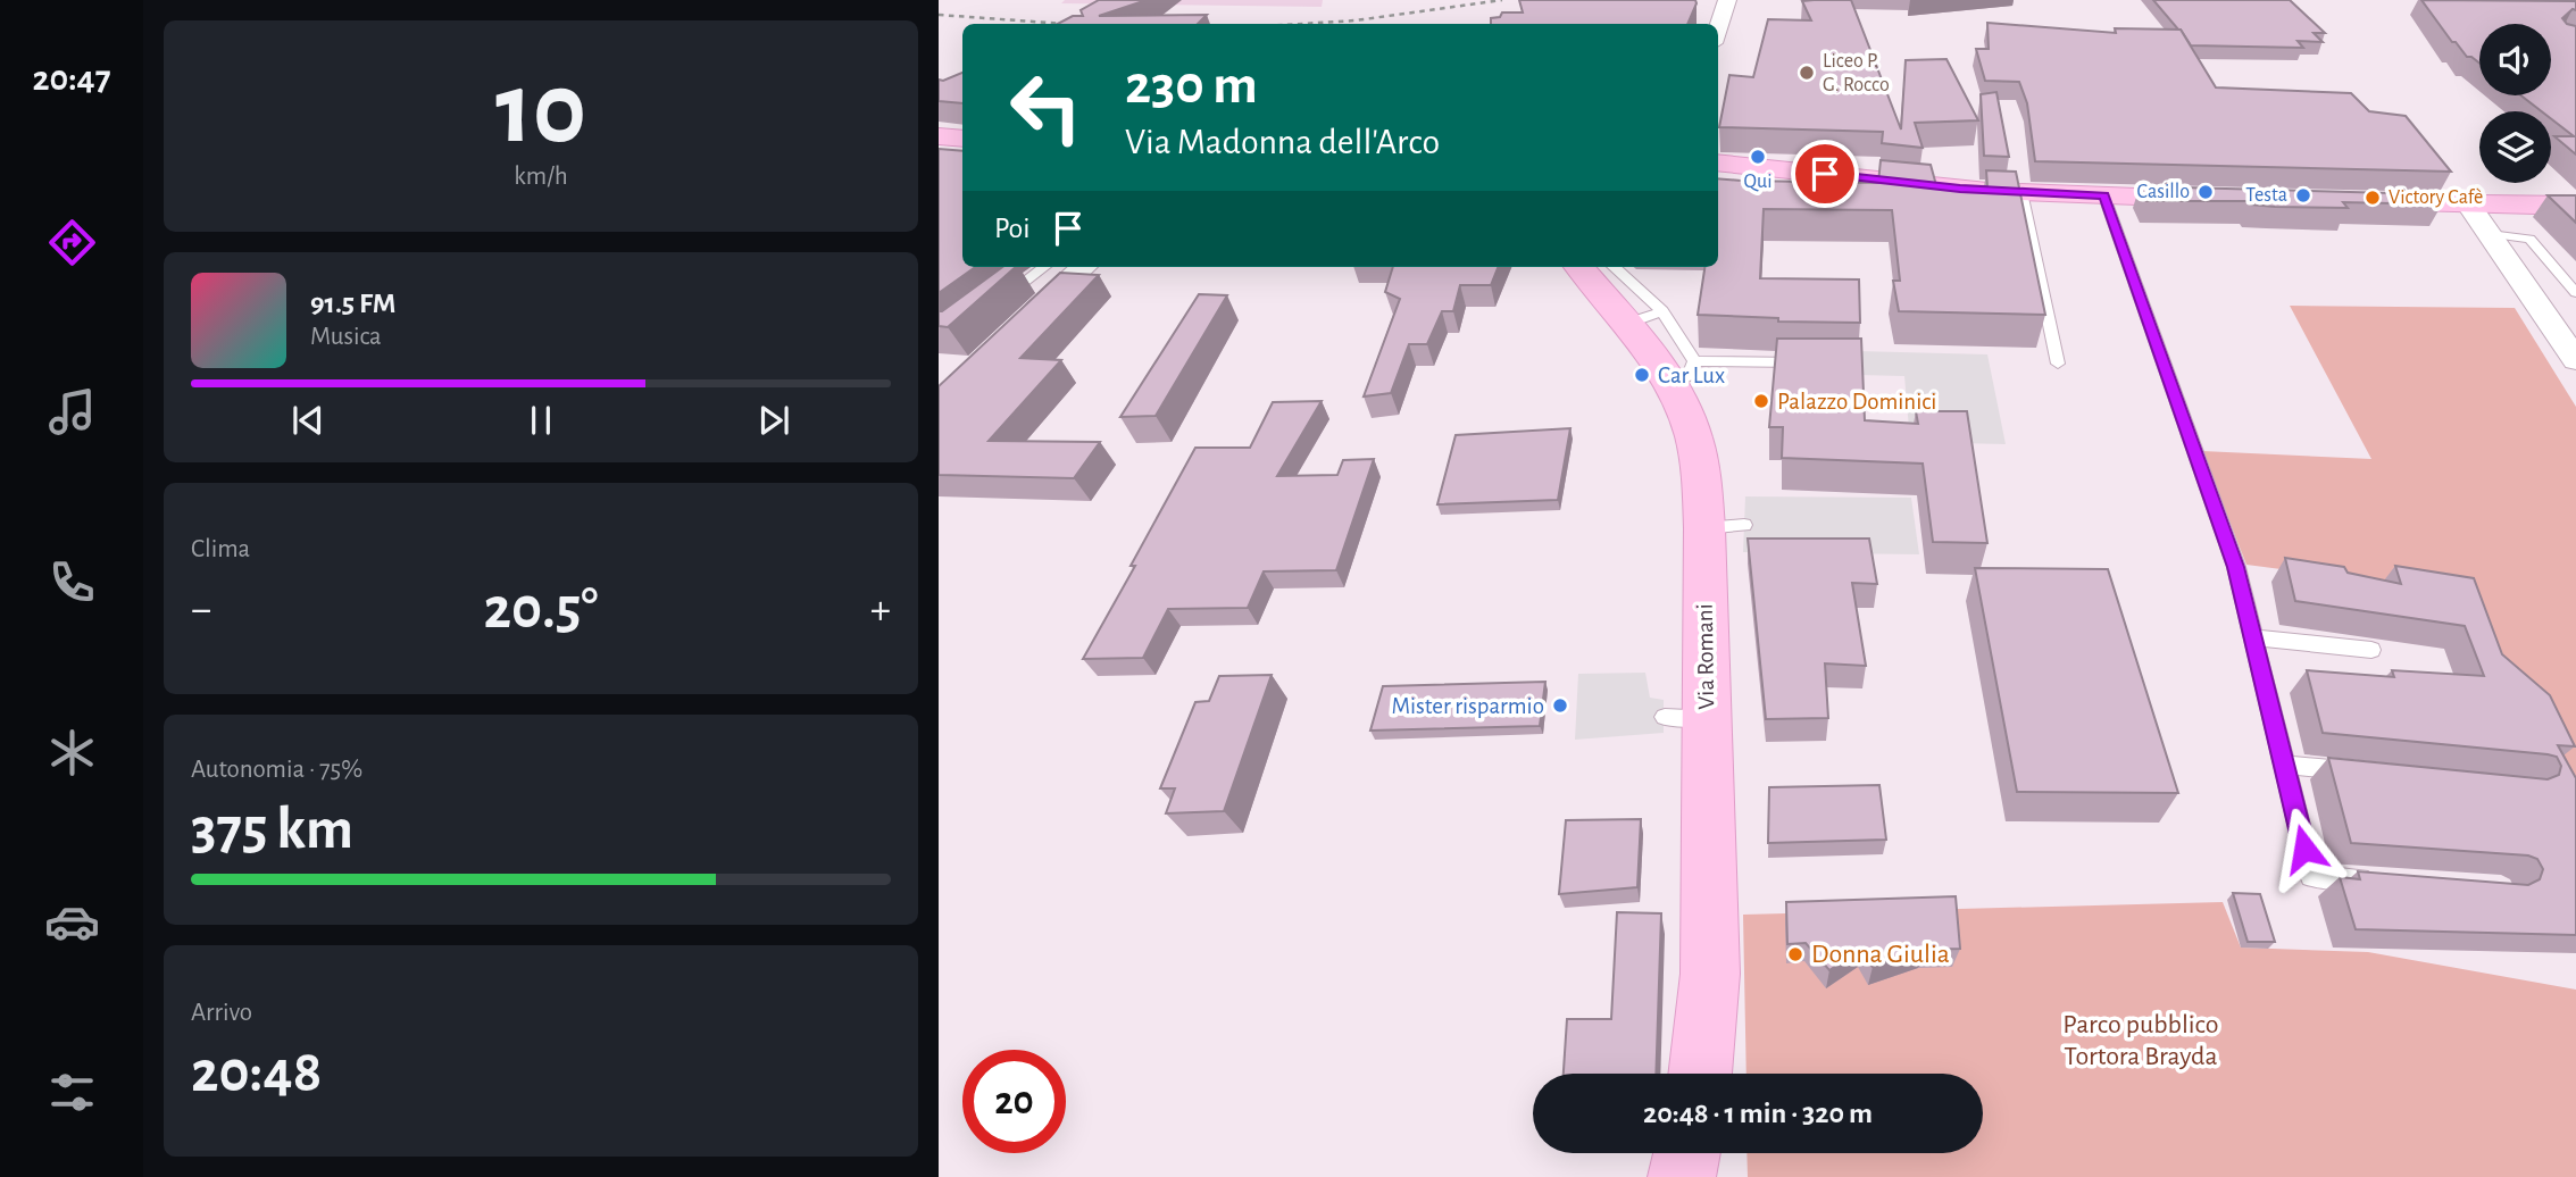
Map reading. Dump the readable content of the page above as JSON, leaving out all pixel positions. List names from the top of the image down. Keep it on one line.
{"streets":{"main road":["Via Romani"]},"parks":["Parco pubblico Tortora Brayda"],"places":["Liceo P. G. Rocco","Qui","Casillo","Testa","Victory Cafè","Car Lux","Palazzo Dominici","Mister risparmio","Donna Giulia"],"page":{"tabs":"20:47","tile":[["10","km/h"],"Clima",["Autonomia · 75%","375 km"],["Arrivo","20:48"]],"turn":["230 m","Via Madonna dell'Arco"],"then":"Poi","song":["91.5 FM","Musica"],"heat":["−","20.5°","+"],"limit":"20","trip":"20:48 · 1 min · 320 m"}}
